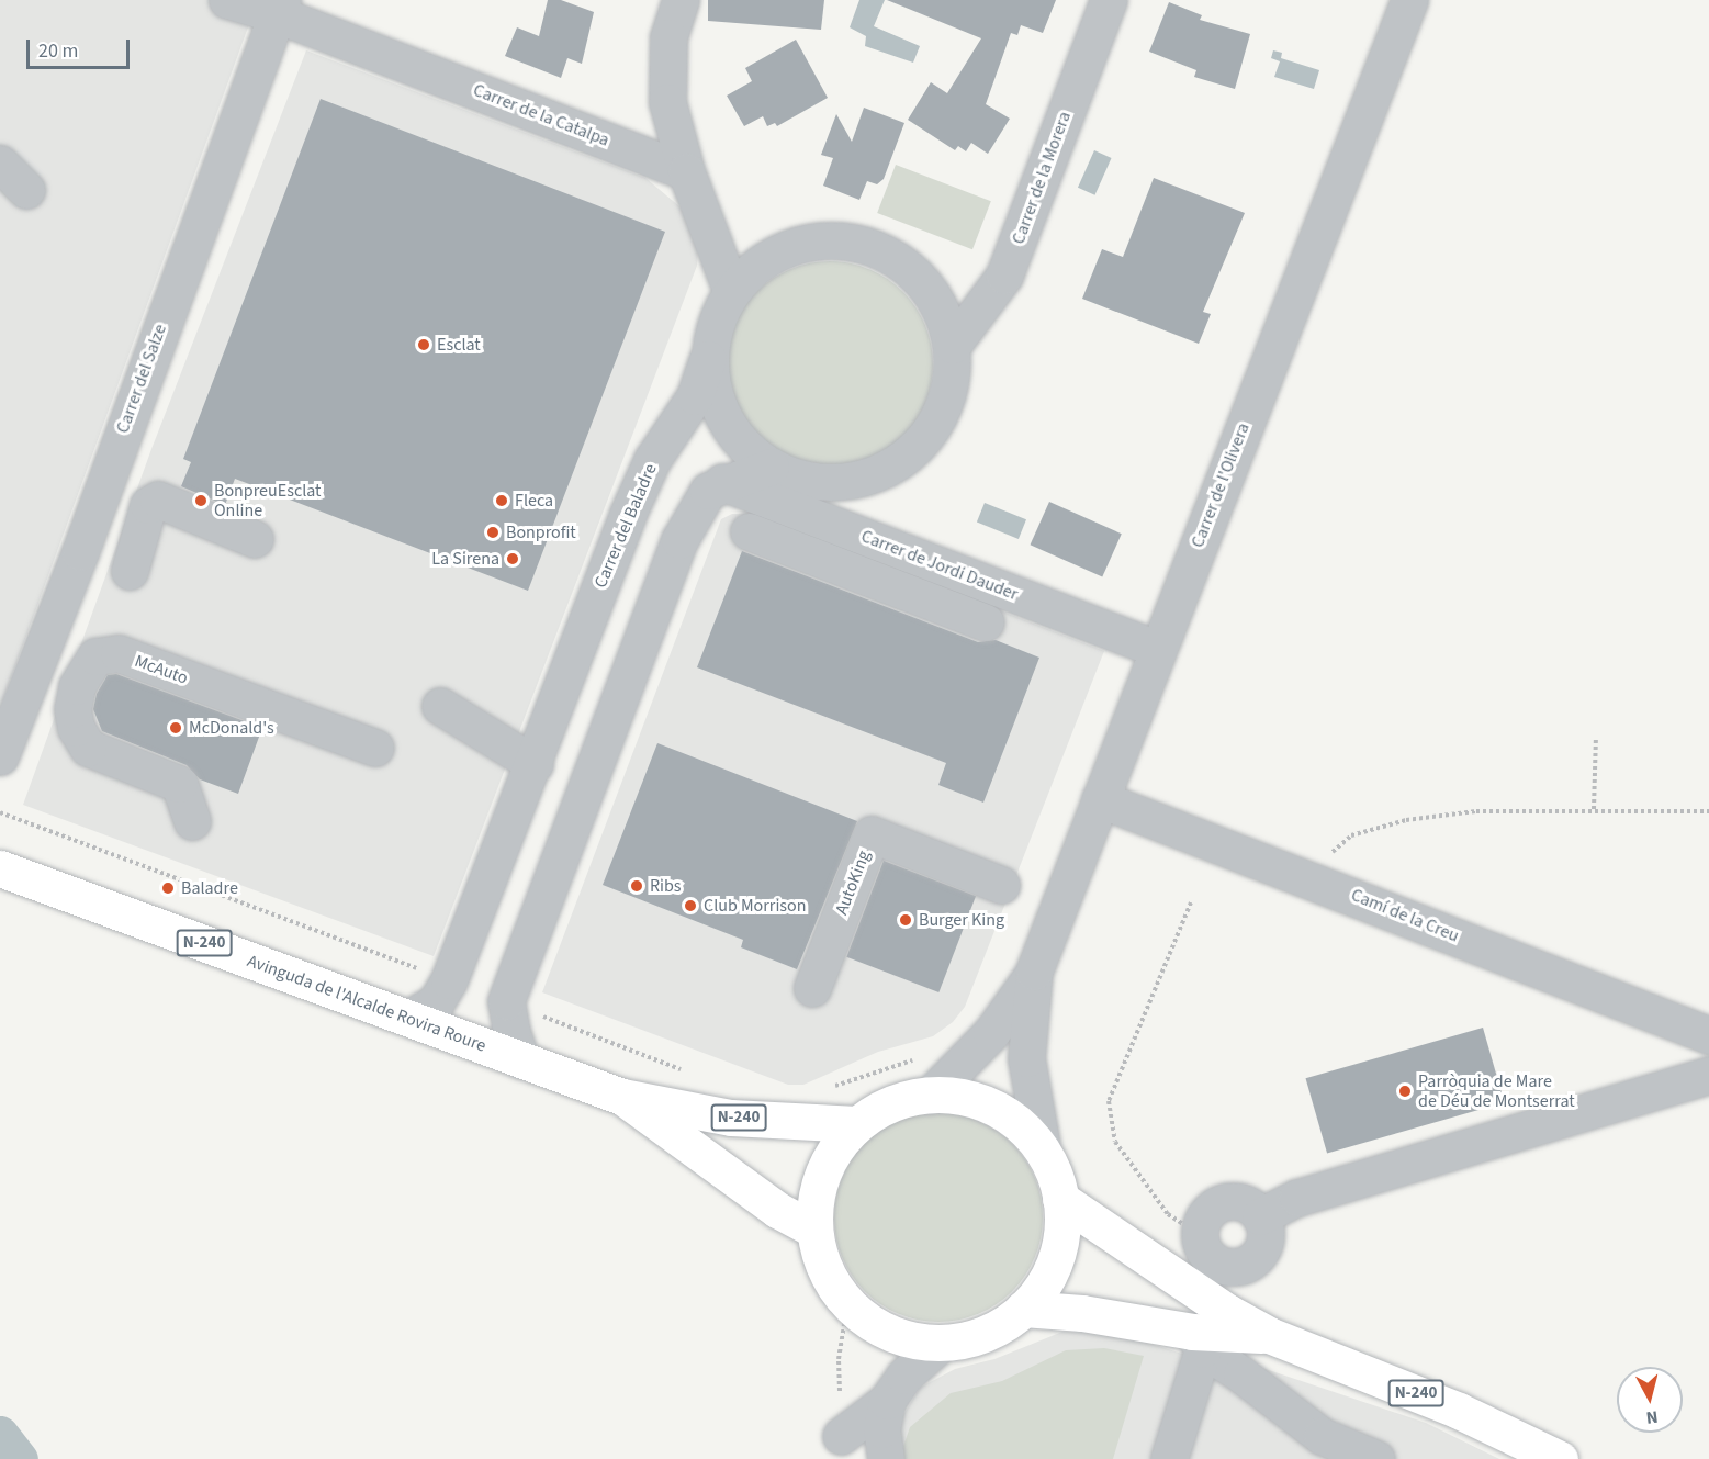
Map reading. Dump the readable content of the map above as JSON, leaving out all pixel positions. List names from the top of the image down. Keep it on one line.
{"streets":{"main road":["N-240","Avinguda de l'Alcalde Rovira Roure"],"street":["Carrer de la Catalpa","Carrer de la Morera","Carrer del Salze","Carrer de l'Olivera","Carrer del Baladre","Carrer de Jordi Dauder","McAuto","AutoKing","Camí de la Creu"]},"crossings":[["Carrer de la Catalpa","Carrer del Salze"],["Carrer de l'Olivera","Carrer de Jordi Dauder"],["Carrer de l'Olivera","Camí de la Creu"],["Carrer del Baladre","Avinguda de l'Alcalde Rovira Roure"],["N-240","Avinguda de l'Alcalde Rovira Roure"]],"places":["Esclat","BonpreuEsclat Online","Fleca","Bonprofit","La Sirena","McDonald's","Ribs","Baladre","Club Morrison","Burger King","Parròquia de Mare de Déu de Montserrat"],"scale_bar":"20 m","north":"bottom"}
